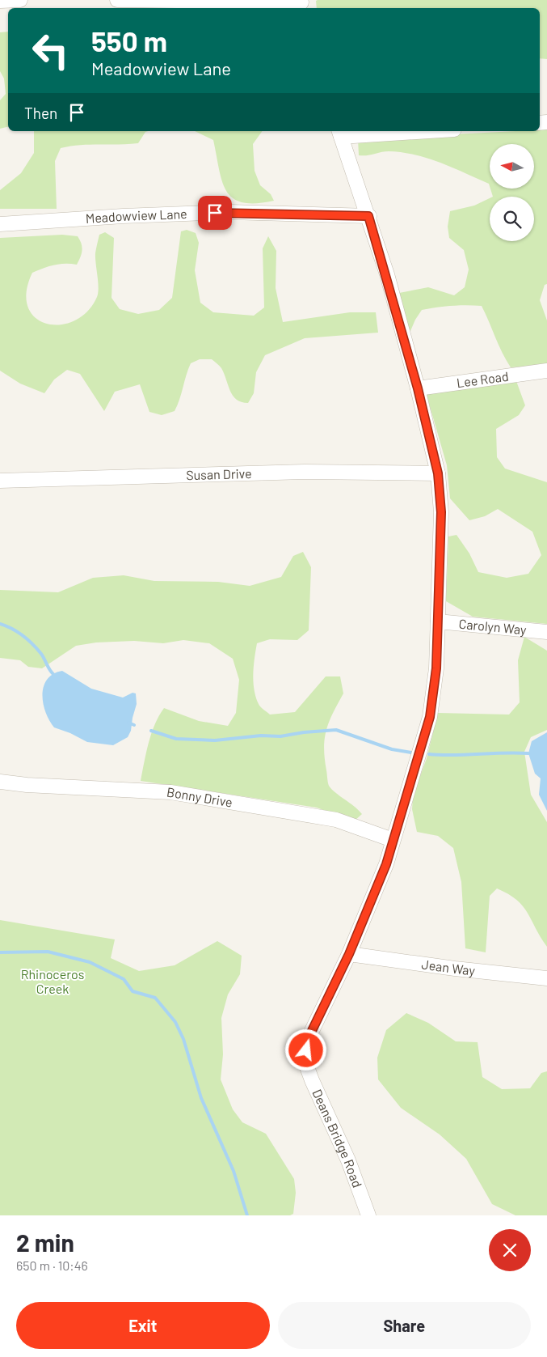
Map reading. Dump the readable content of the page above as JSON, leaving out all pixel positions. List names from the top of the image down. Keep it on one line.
{"streets":{"street":["Meadowview Lane","Lee Road","Susan Drive","Carolyn Way","Bonny Drive","Jean Way","Deans Bridge Road"]},"crossings":[["Meadowview Lane","Deans Bridge Road"],["Lee Road","Deans Bridge Road"],["Susan Drive","Deans Bridge Road"],["Carolyn Way","Deans Bridge Road"],["Bonny Drive","Deans Bridge Road"],["Jean Way","Deans Bridge Road"]],"parks":["Rhinoceros Creek"],"north":"left","page":{"turn":["550 m","Meadowview Lane"],"then":"Then","heading":["2 min","650 m · 10:46"],"buttons":["Exit","Share"]}}
